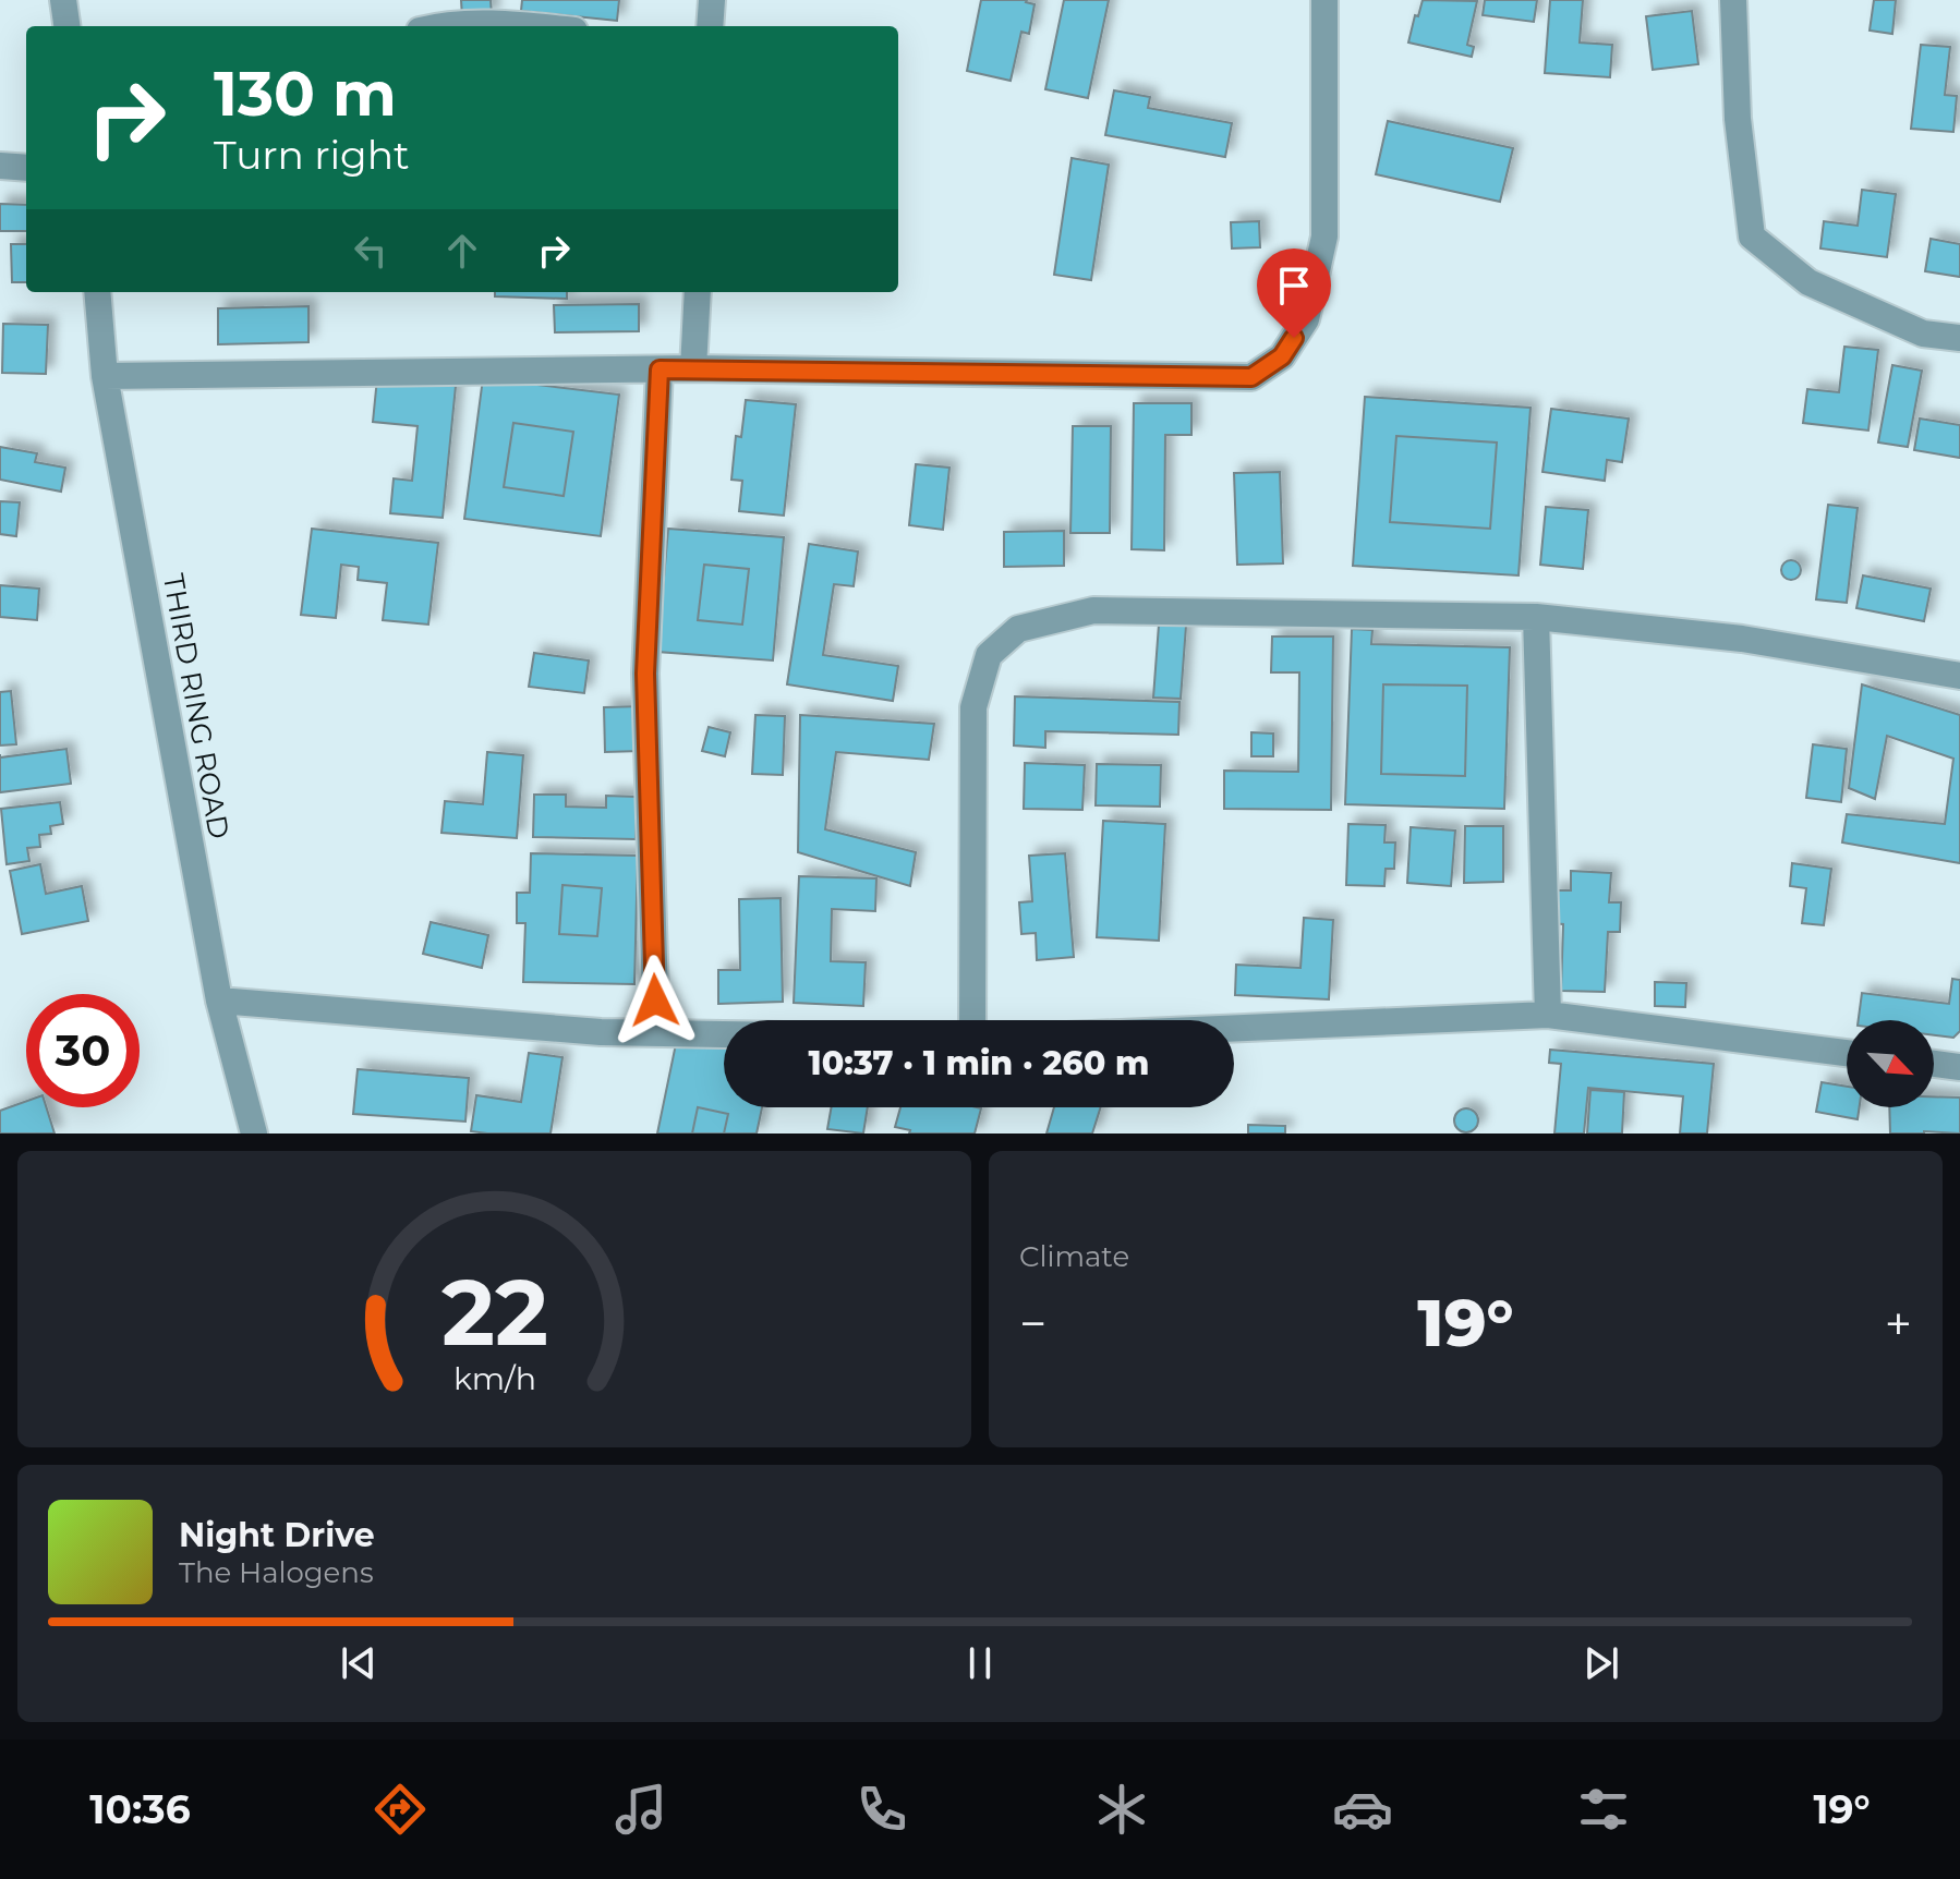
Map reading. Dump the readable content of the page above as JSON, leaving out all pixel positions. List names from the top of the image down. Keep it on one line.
{"streets":{"street":["THIRD RING ROAD"]},"north":"bottom right","page":{"turn":["130 m","Turn right"],"limit":"30","trip":"10:37 · 1 min · 260 m","tile":"Climate","heat":["−","19°","+"],"song":["Night Drive","The Halogens"],"tabs":["10:36","19°"],"gauge":["22","km/h"]}}
